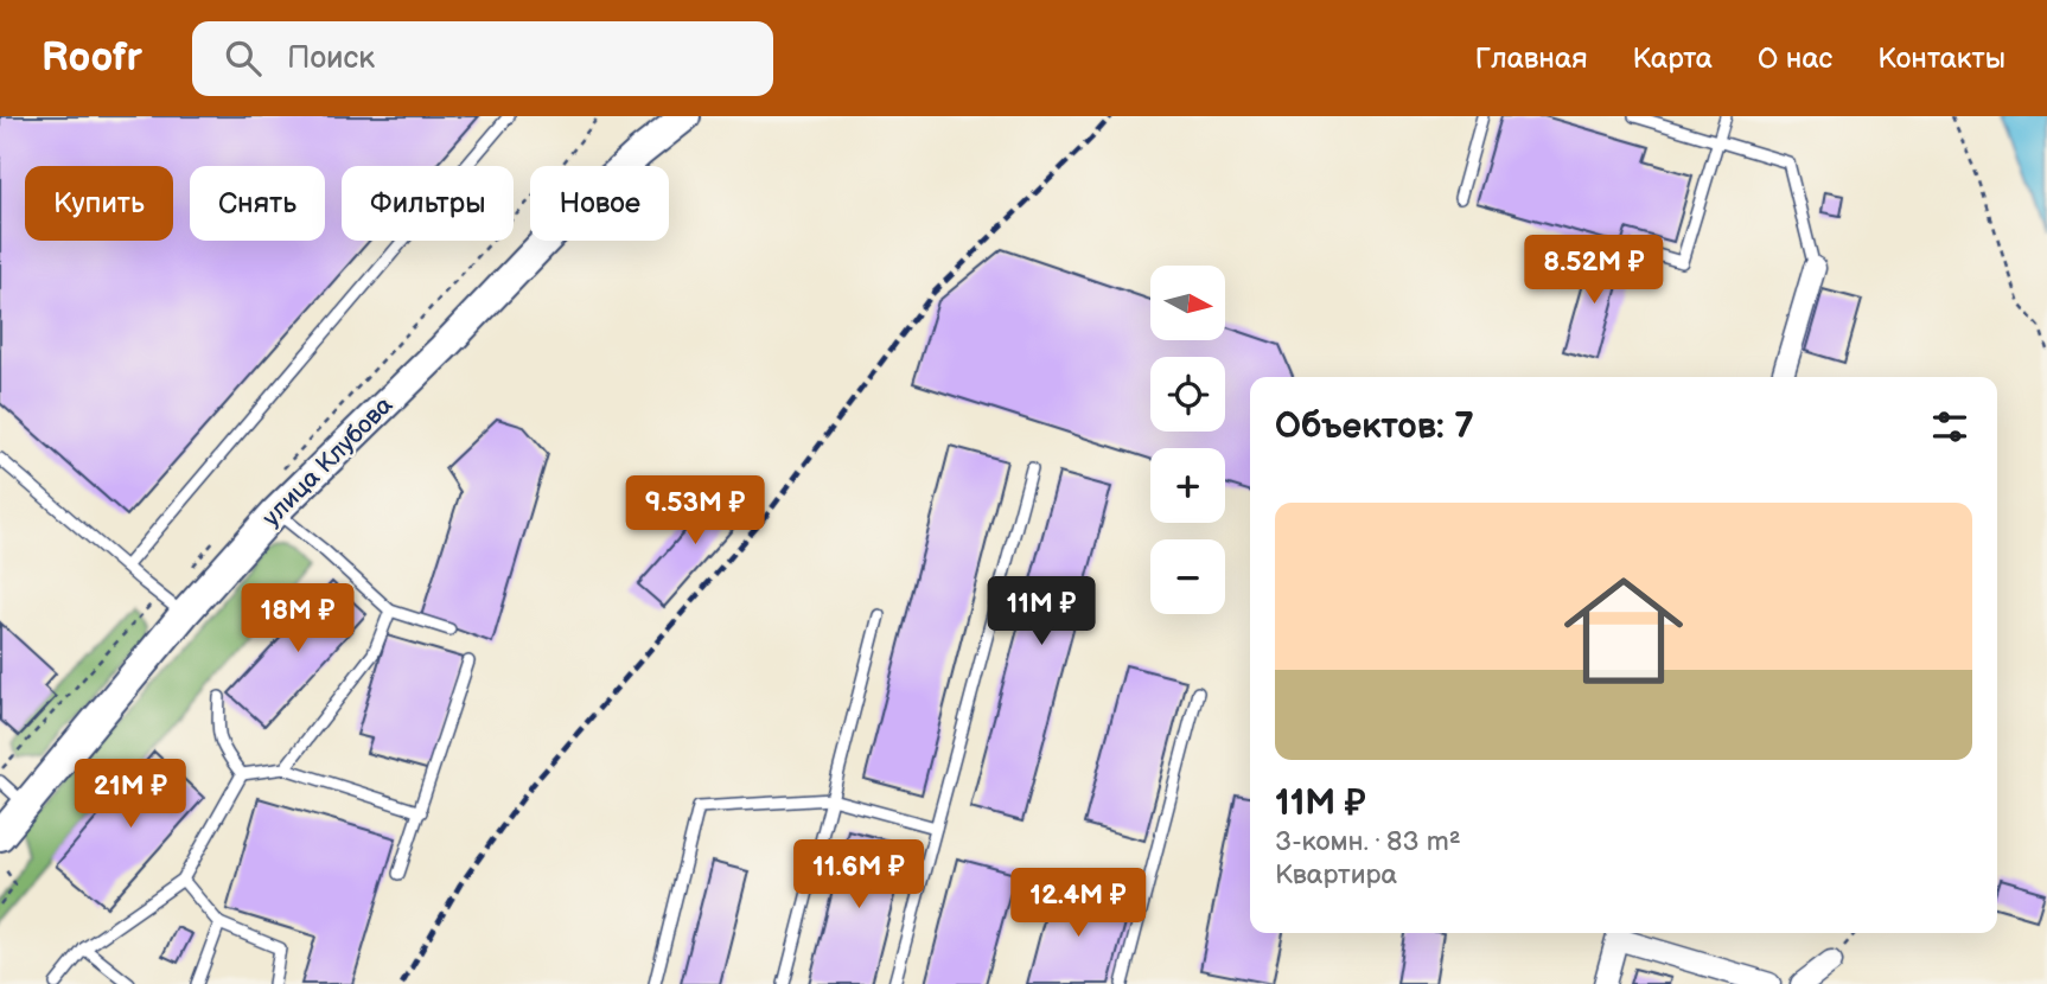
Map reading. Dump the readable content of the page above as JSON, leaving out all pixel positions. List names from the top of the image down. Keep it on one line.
{"streets":{"main road":["улица Клубова"]},"north":"right","page":{"header":"Roofr","search":"Поиск","nav":["Главная","Карта","О нас","Контакты"],"chip":["Купить","Снять","Фильтры","Новое"],"price":["8.52M ₽","9.53M ₽","11M ₽","18M ₽","21M ₽","11.6M ₽","12.4M ₽"],"map_buttons":["+","−"],"heading":"Объектов: 7","list":[{"name":"11M ₽","note":"3-комн. · 83 m² · Квартира"}]}}
